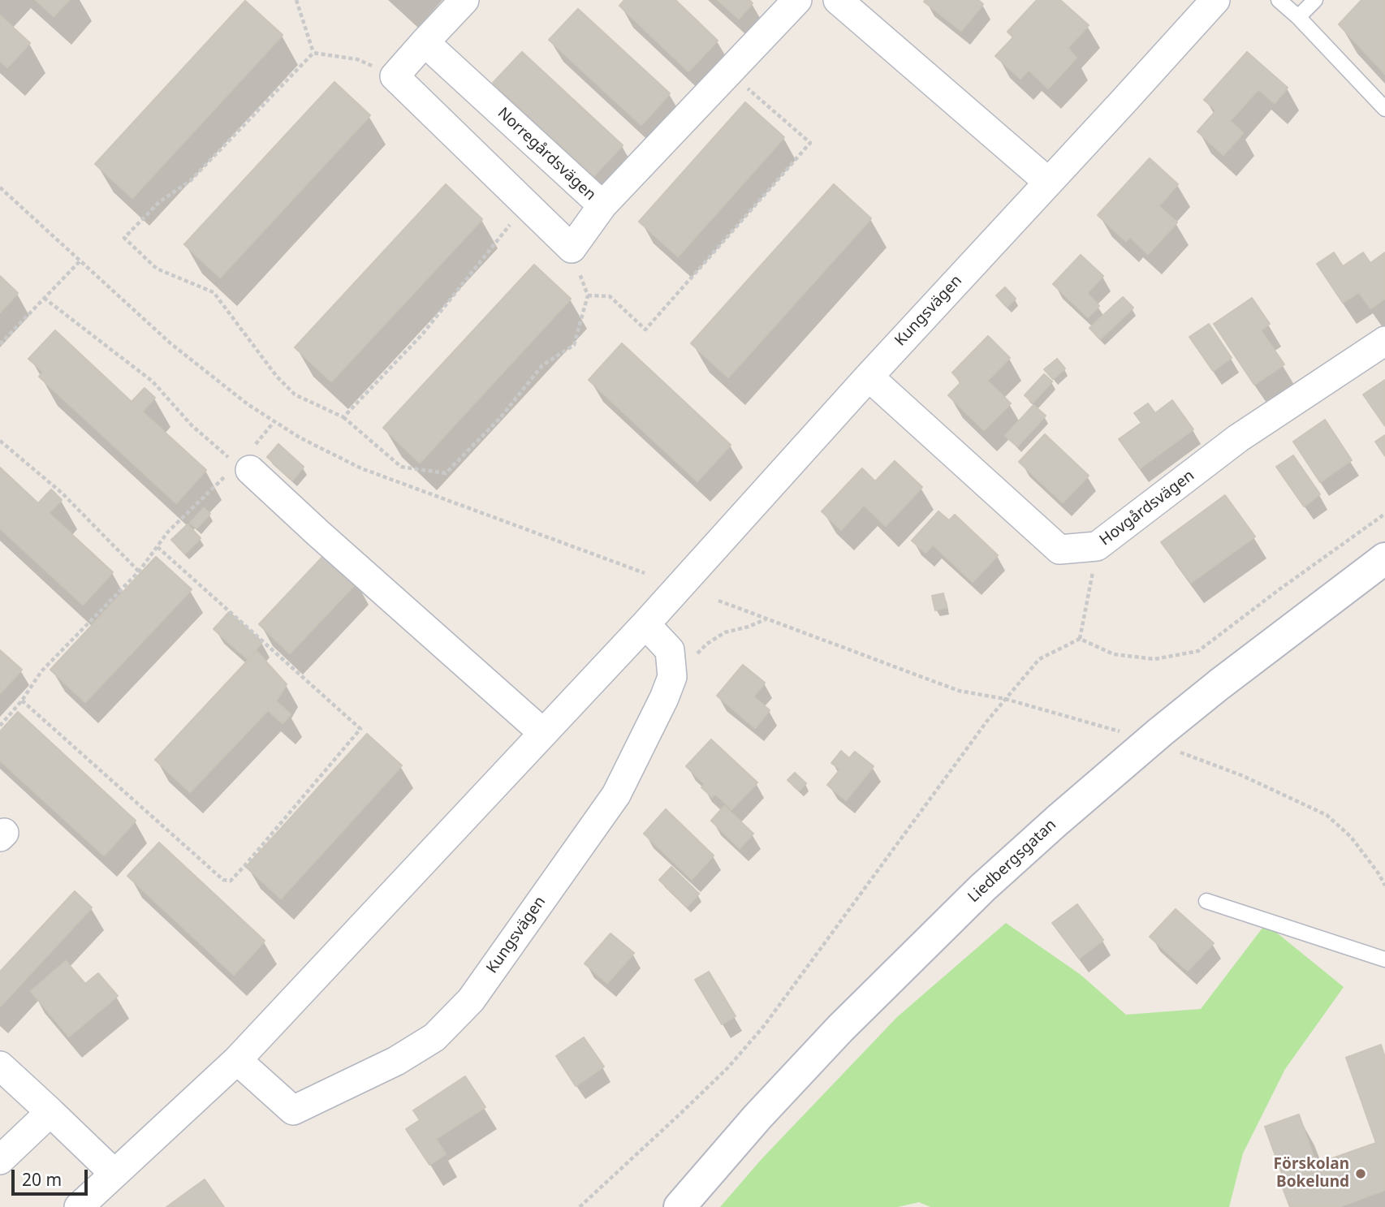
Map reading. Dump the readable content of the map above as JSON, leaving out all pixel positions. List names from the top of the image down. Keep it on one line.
{"streets":{"street":["Norregårdsvägen","Kungsvägen","Hovgårdsvägen","Liedbergsgatan"]},"crossings":[["Kungsvägen","Hovgårdsvägen"]],"places":["Förskolan Bokelund"],"scale_bar":"20 m"}
